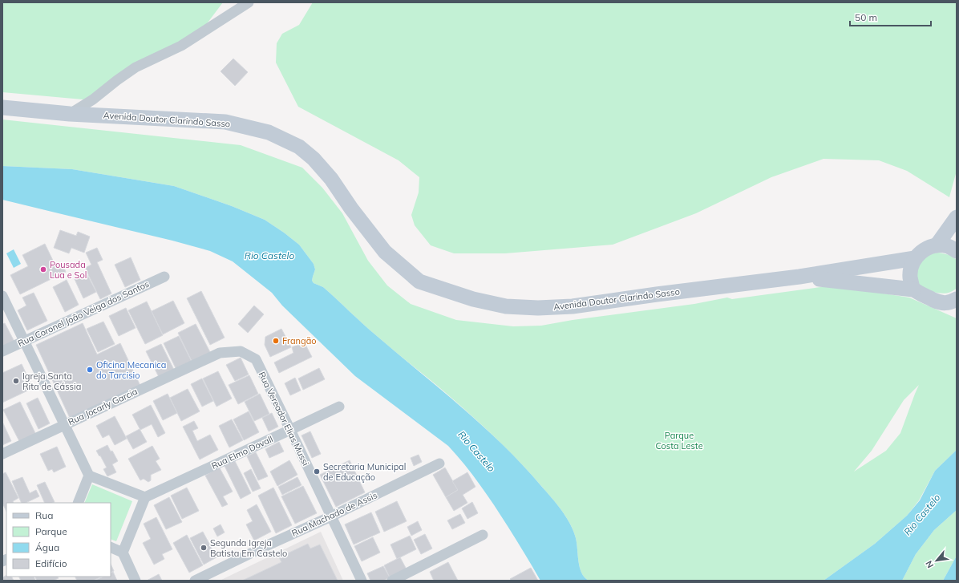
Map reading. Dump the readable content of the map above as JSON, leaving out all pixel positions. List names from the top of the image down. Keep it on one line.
{"streets":{"main road":["Avenida Doutor Clarindo Sasso"],"street":["Rua Coronel João Veiga dos Santos","Rua Jocarly Garcia","Rua Vereador Elias Mussi","Rua Elmo Dovall","Rua Machado de Assis"]},"crossings":[["Rua Jocarly Garcia","Rua Vereador Elias Mussi"],["Rua Vereador Elias Mussi","Rua Elmo Dovall"],["Rua Vereador Elias Mussi","Rua Machado de Assis"]],"water":["Rio Castelo"],"parks":["Parque Costa Leste"],"places":["Pousada Lua e Sol","Frangão","Oficina Mecanica do Tarcisio","Igreja Santa Rita de Cássia","Secretaria Municipal de Educação","Segunda Igreja Batista Em Castelo"],"legend":["Rua","Parque","Água","Edifício"],"scale_bar":"50 m","north":"bottom left"}
